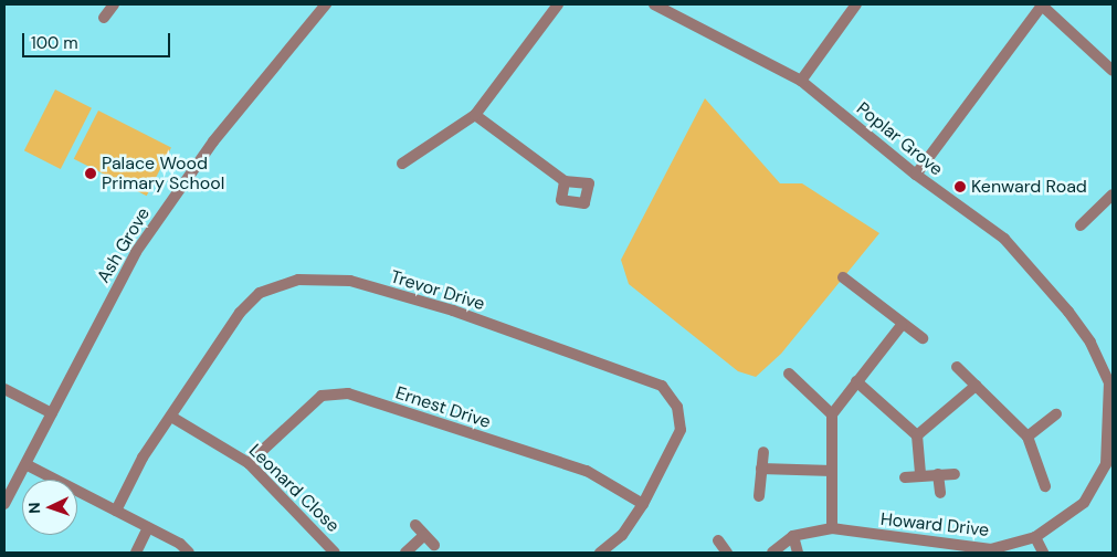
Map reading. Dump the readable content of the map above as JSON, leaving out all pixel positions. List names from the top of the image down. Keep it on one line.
{"streets":{"street":["Poplar Grove","Ash Grove","Trevor Drive","Ernest Drive","Leonard Close","Howard Drive"]},"crossings":[["Poplar Grove","Howard Drive"],["Trevor Drive","Ernest Drive"],["Trevor Drive","Leonard Close"],["Ernest Drive","Leonard Close"]],"places":["Palace Wood Primary School","Kenward Road"],"scale_bar":"100 m","north":"left"}
